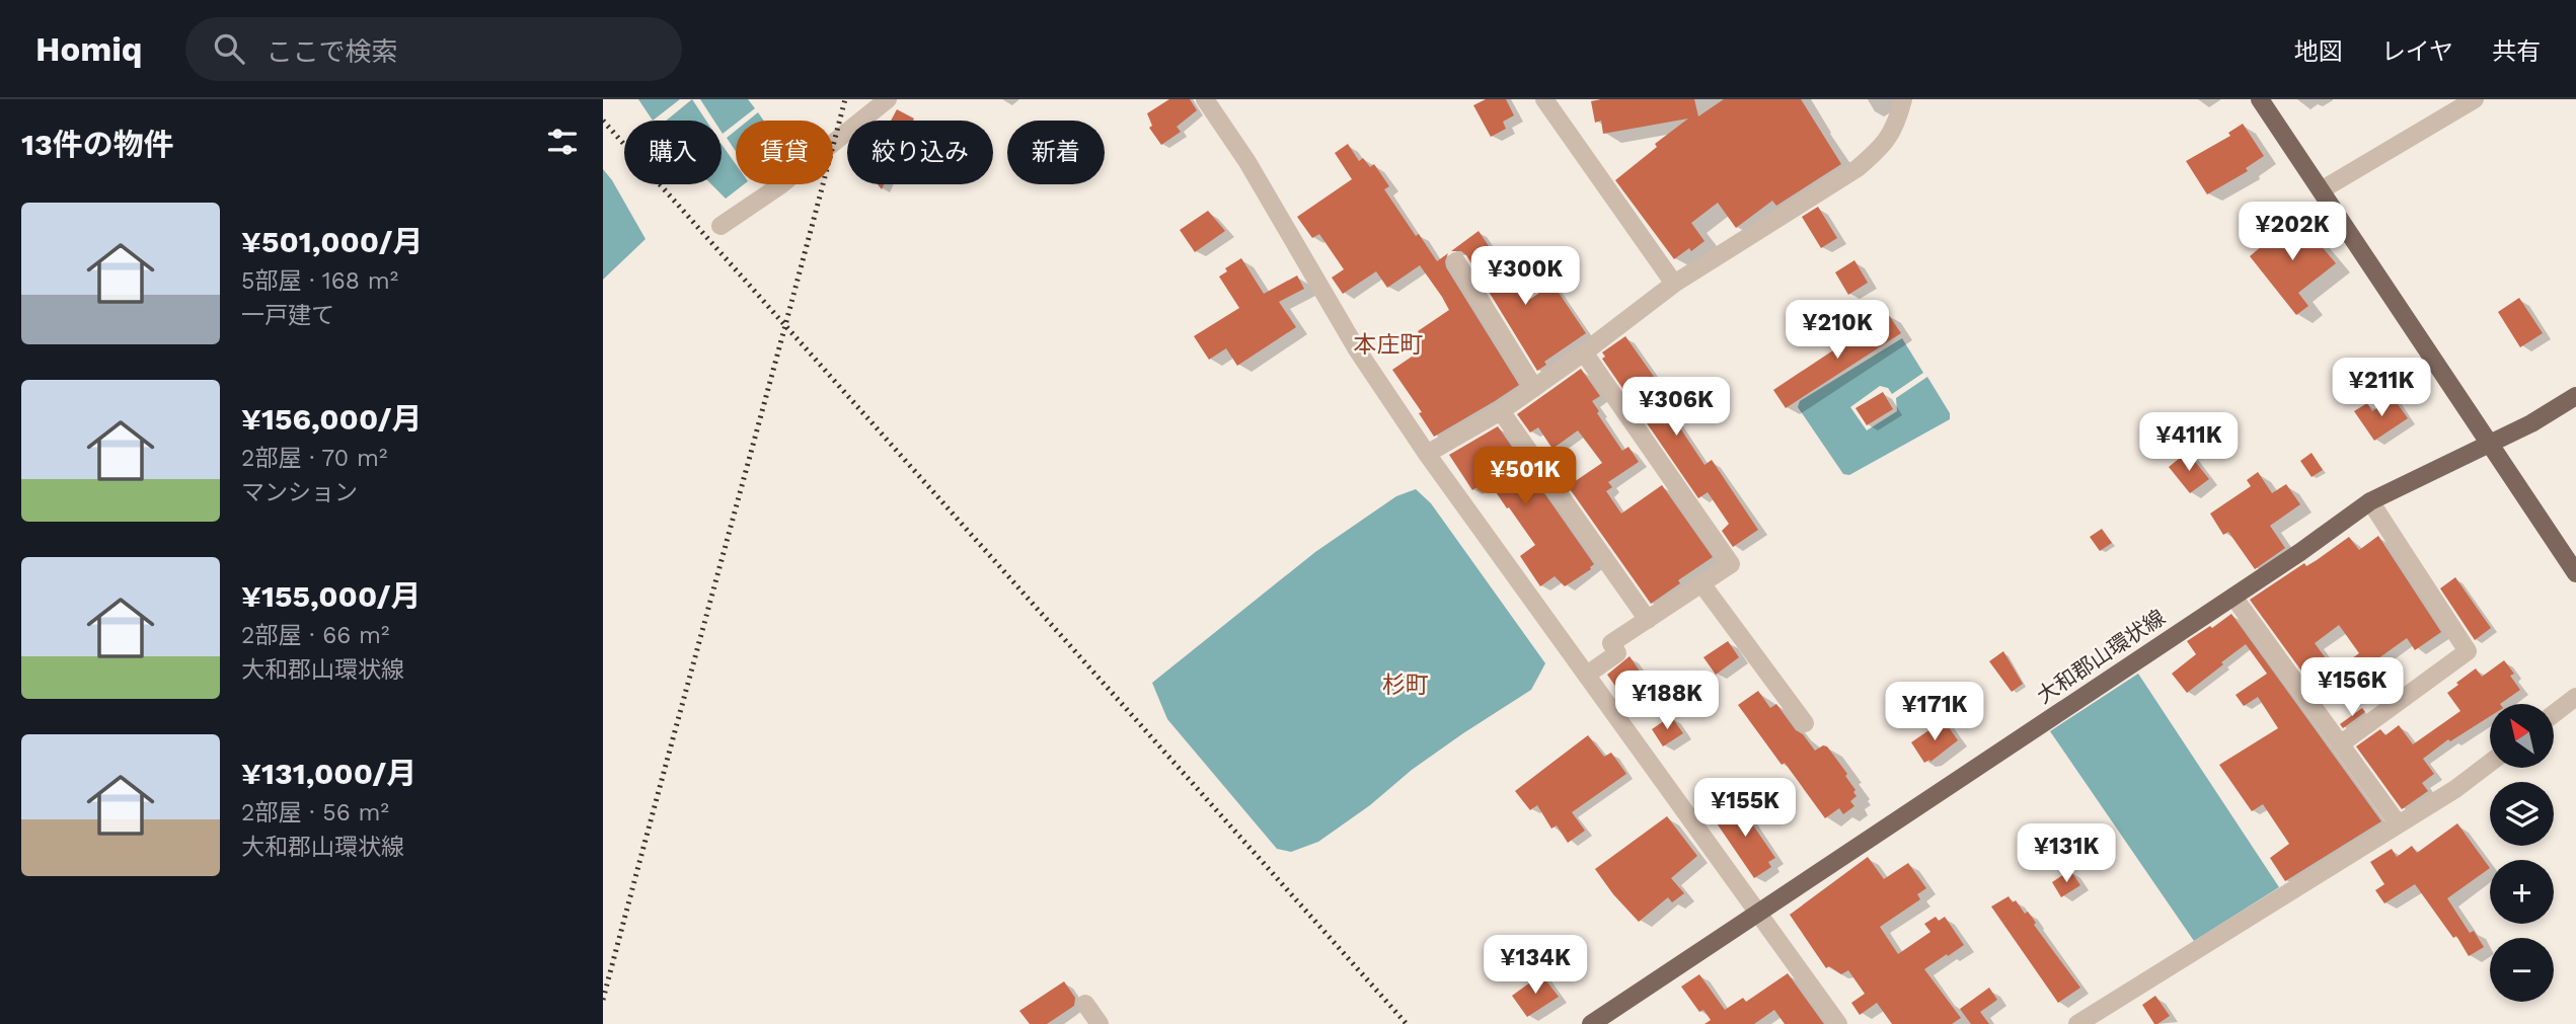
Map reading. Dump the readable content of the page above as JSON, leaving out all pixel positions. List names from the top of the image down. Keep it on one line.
{"streets":{"main road":["大和郡山環状線"]},"districts":["本庄町","杉町"],"north":"top left","page":{"header":"Homiq","search":"ここで検索","nav":["地図","レイヤ","共有"],"heading":"13件の物件","chip":["購入","賃貸","絞り込み","新着"],"list":[{"name":"¥501,000/月","note":"5部屋 · 168 m² · 一戸建て"},{"name":"¥156,000/月","note":"2部屋 · 70 m² · マンション"},{"name":"¥155,000/月","note":"2部屋 · 66 m² · 大和郡山環状線"},{"name":"¥131,000/月","note":"2部屋 · 56 m² · 大和郡山環状線"}],"price":["¥202K","¥300K","¥210K","¥211K","¥306K","¥411K","¥501K","¥156K","¥188K","¥171K","¥155K","¥131K","¥134K"],"map_buttons":["+","−"]}}
